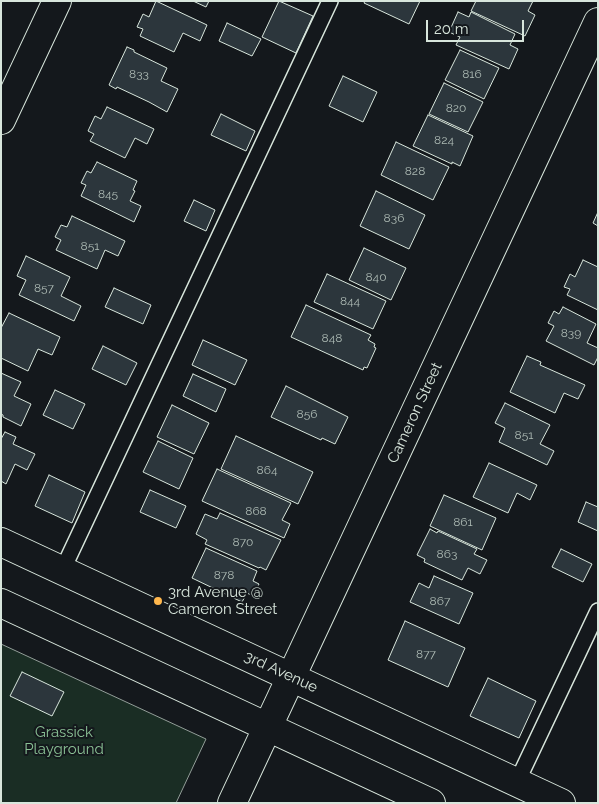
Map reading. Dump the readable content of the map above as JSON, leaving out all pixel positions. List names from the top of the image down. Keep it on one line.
{"streets":{"street":["Cameron Street","3rd Avenue"]},"crossings":[["Cameron Street","3rd Avenue"]],"parks":["Grassick Playground"],"places":["3rd Avenue @ Cameron Street"],"house_numbers":["833","816","820","824","828","845","836","851","840","857","844","839","848","856","851","864","868","861","870","863","878","867","877"],"scale_bar":"20 m"}
